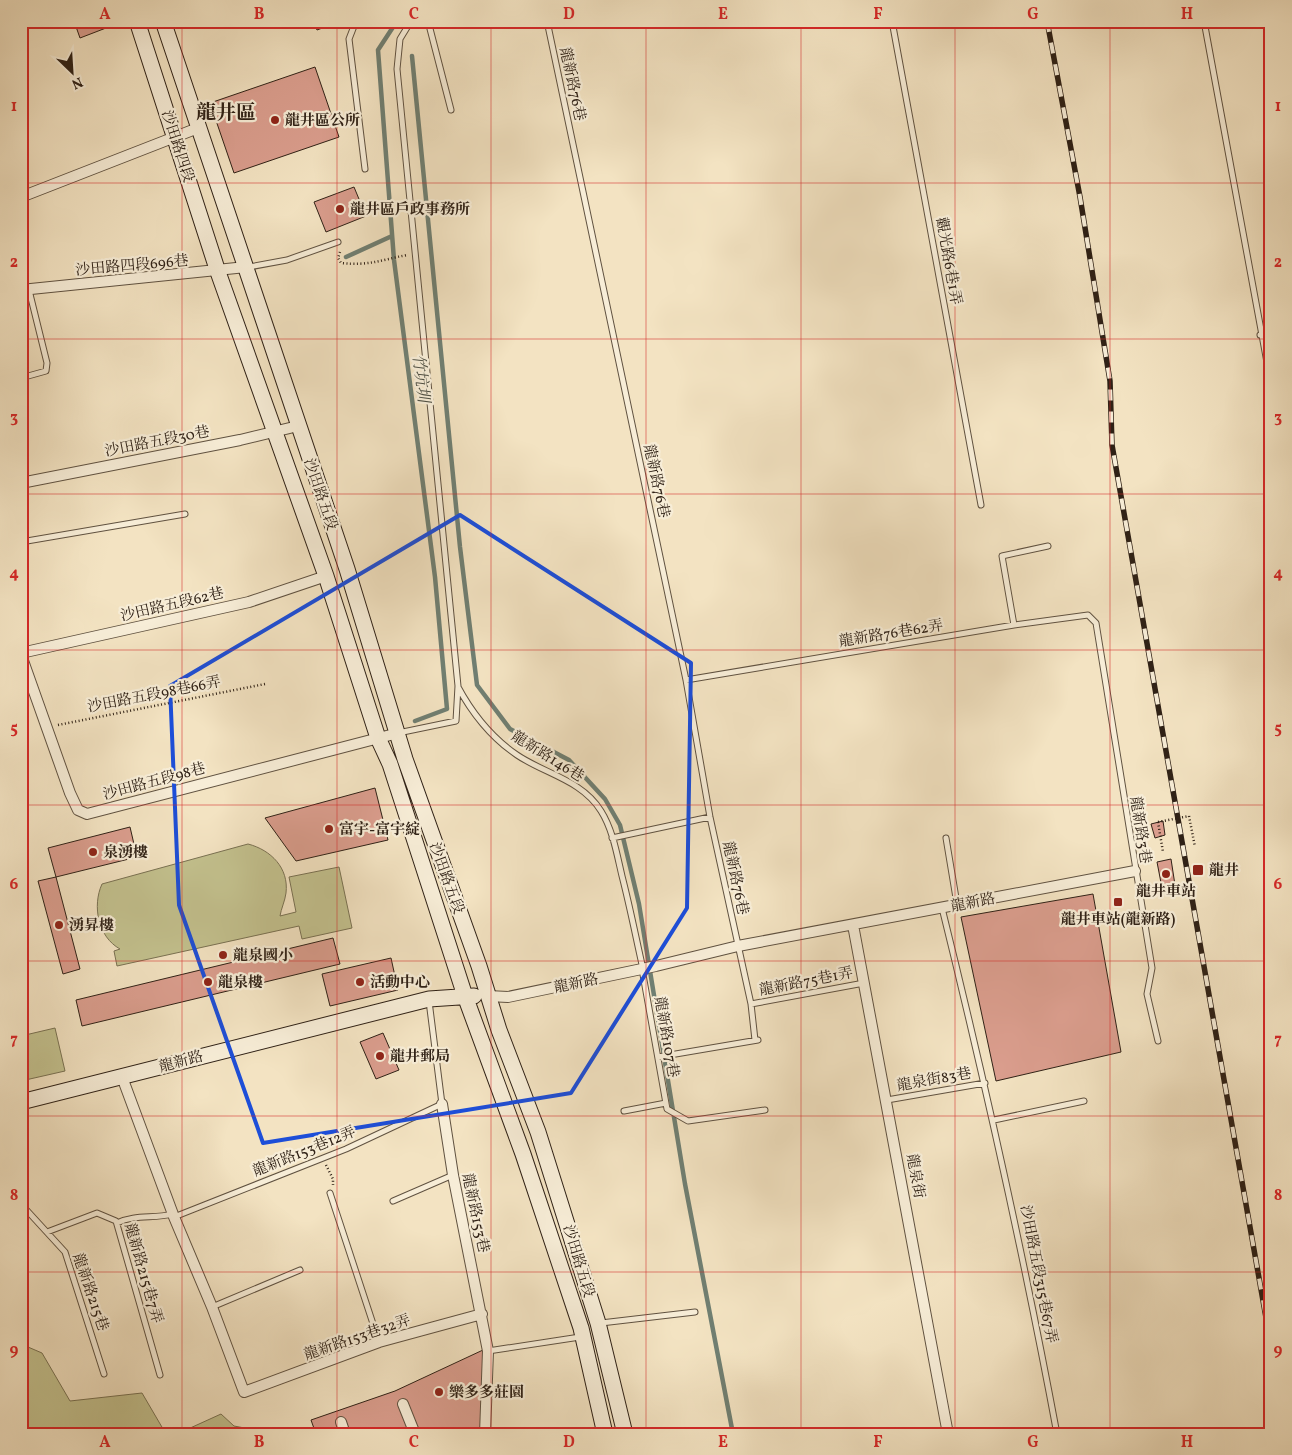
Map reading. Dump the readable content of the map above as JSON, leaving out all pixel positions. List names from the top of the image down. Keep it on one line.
{"streets":{"street":["沙田路四段","沙田路四段696巷","沙田路五段30巷","沙田路五段","沙田路五段62巷","沙田路五段98巷","龍新路","龍泉街","龍新路153巷","龍新路153巷32弄"],"lane":["龍新路76巷","觀光路6巷1弄","龍新路76巷62弄","龍新路146巷","龍新路3巷","龍新路75巷1弄","龍新路107巷","龍泉街83巷","龍新路153巷12弄","龍新路215巷7弄","沙田路五段315巷67弄","龍新路215巷"],"path":["沙田路五段98巷66弄"]},"crossings":[["龍新路76巷","龍新路76巷62弄"],["龍新路76巷","龍新路"],["龍新路76巷","龍新路75巷1弄"],["龍新路76巷","龍新路107巷"],["沙田路四段","沙田路四段696巷"],["沙田路四段","沙田路五段"],["沙田路四段696巷","沙田路五段"],["沙田路五段30巷","沙田路五段"],["沙田路五段","沙田路五段62巷"],["沙田路五段","沙田路五段98巷"],["沙田路五段","龍新路"],["沙田路五段62巷","沙田路五段98巷"],["龍新路76巷62弄","龍新路3巷"],["沙田路五段98巷66弄","沙田路五段98巷"],["龍新路146巷","龍新路"],["龍新路146巷","龍新路107巷"],["龍新路3巷","龍新路"],["龍新路","龍新路107巷"],["龍新路","龍泉街"],["龍新路","龍新路153巷"],["龍新路","沙田路五段315巷67弄"],["龍新路75巷1弄","龍泉街"],["龍泉街83巷","龍泉街"],["龍泉街83巷","沙田路五段315巷67弄"],["龍新路153巷12弄","龍新路153巷"],["龍新路153巷12弄","龍新路215巷7弄"],["龍新路153巷","龍新路153巷32弄"],["龍新路215巷7弄","龍新路215巷"]],"districts":["龍井區"],"water":["竹坑圳"],"places":{"other":["龍井區公所","龍井區戶政事務所","富宇-富宇綻","泉湧樓","龍井車站","湧昇樓","龍泉國小","龍泉樓","活動中心","龍井郵局","樂多多莊園"],"transit":["龍井","龍井車站(龍新路)"]},"north":"bottom right","grid":{"columns":["A","B","C","D","E","F","G","H"],"rows":["1","2","3","4","5","6","7","8","9"]}}
